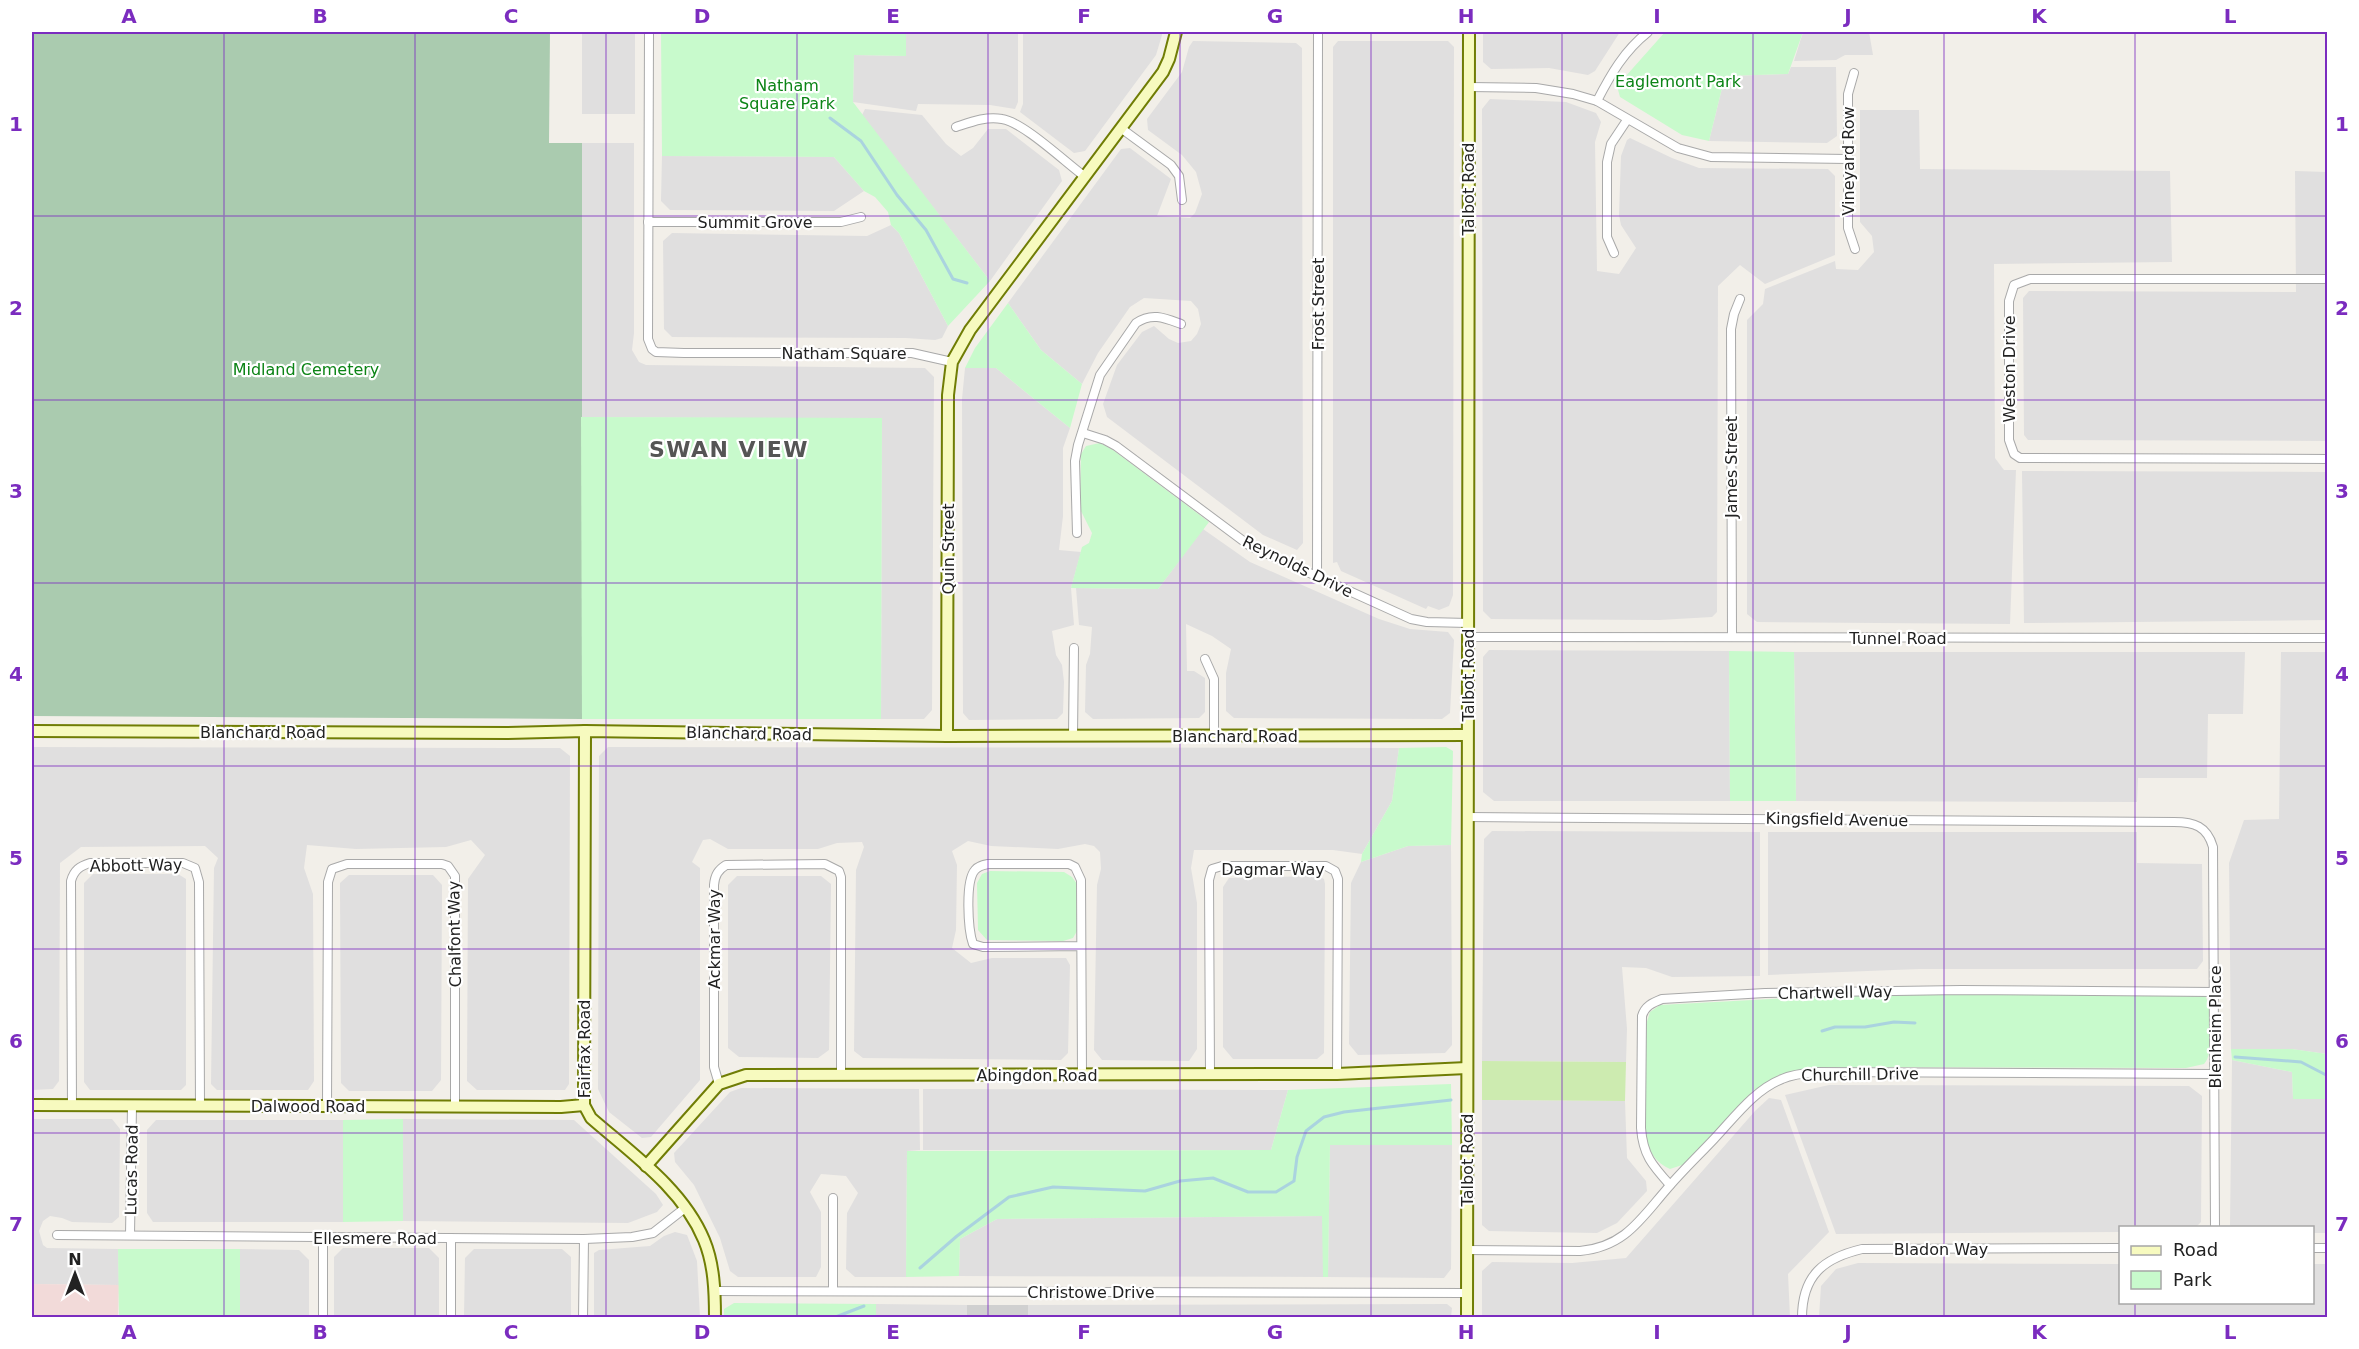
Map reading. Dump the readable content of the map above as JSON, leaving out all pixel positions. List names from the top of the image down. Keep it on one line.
{"streets":{"street":["Vineyard Row","Talbot Road","Summit Grove","Frost Street","Natham Square","Weston Drive","James Street","Quin Street","Reynolds Drive","Tunnel Road","Blanchard Road","Kingsfield Avenue","Abbott Way","Dagmar Way","Chalfont Way","Ackmar Way","Chartwell Way","Blenheim Place","Fairfax Road","Churchill Drive","Abingdon Road","Dalwood Road","Lucas Road","Ellesmere Road","Bladon Way","Christowe Drive"]},"crossings":[["Talbot Road","Reynolds Drive"],["Talbot Road","Tunnel Road"],["Talbot Road","Blanchard Road"],["Talbot Road","Kingsfield Avenue"],["Talbot Road","Churchill Drive"],["Talbot Road","Abingdon Road"],["Talbot Road","Christowe Drive"],["Summit Grove","Natham Square"],["Frost Street","Reynolds Drive"],["Natham Square","Quin Street"],["James Street","Tunnel Road"],["Quin Street","Blanchard Road"],["Blanchard Road","Fairfax Road"],["Kingsfield Avenue","Blenheim Place"],["Abbott Way","Dalwood Road"],["Dagmar Way","Abingdon Road"],["Chalfont Way","Dalwood Road"],["Ackmar Way","Abingdon Road"],["Chartwell Way","Blenheim Place"],["Chartwell Way","Churchill Drive"],["Blenheim Place","Churchill Drive"],["Fairfax Road","Dalwood Road"],["Fairfax Road","Ellesmere Road"],["Fairfax Road","Christowe Drive"],["Dalwood Road","Lucas Road"],["Lucas Road","Ellesmere Road"]],"districts":["SWAN VIEW"],"parks":["Eaglemont Park","Natham Square Park","Midland Cemetery"],"legend":["Road","Park"],"north":"top","grid":{"columns":["A","B","C","D","E","F","G","H","I","J","K","L"],"rows":["1","2","3","4","5","6","7"]}}
